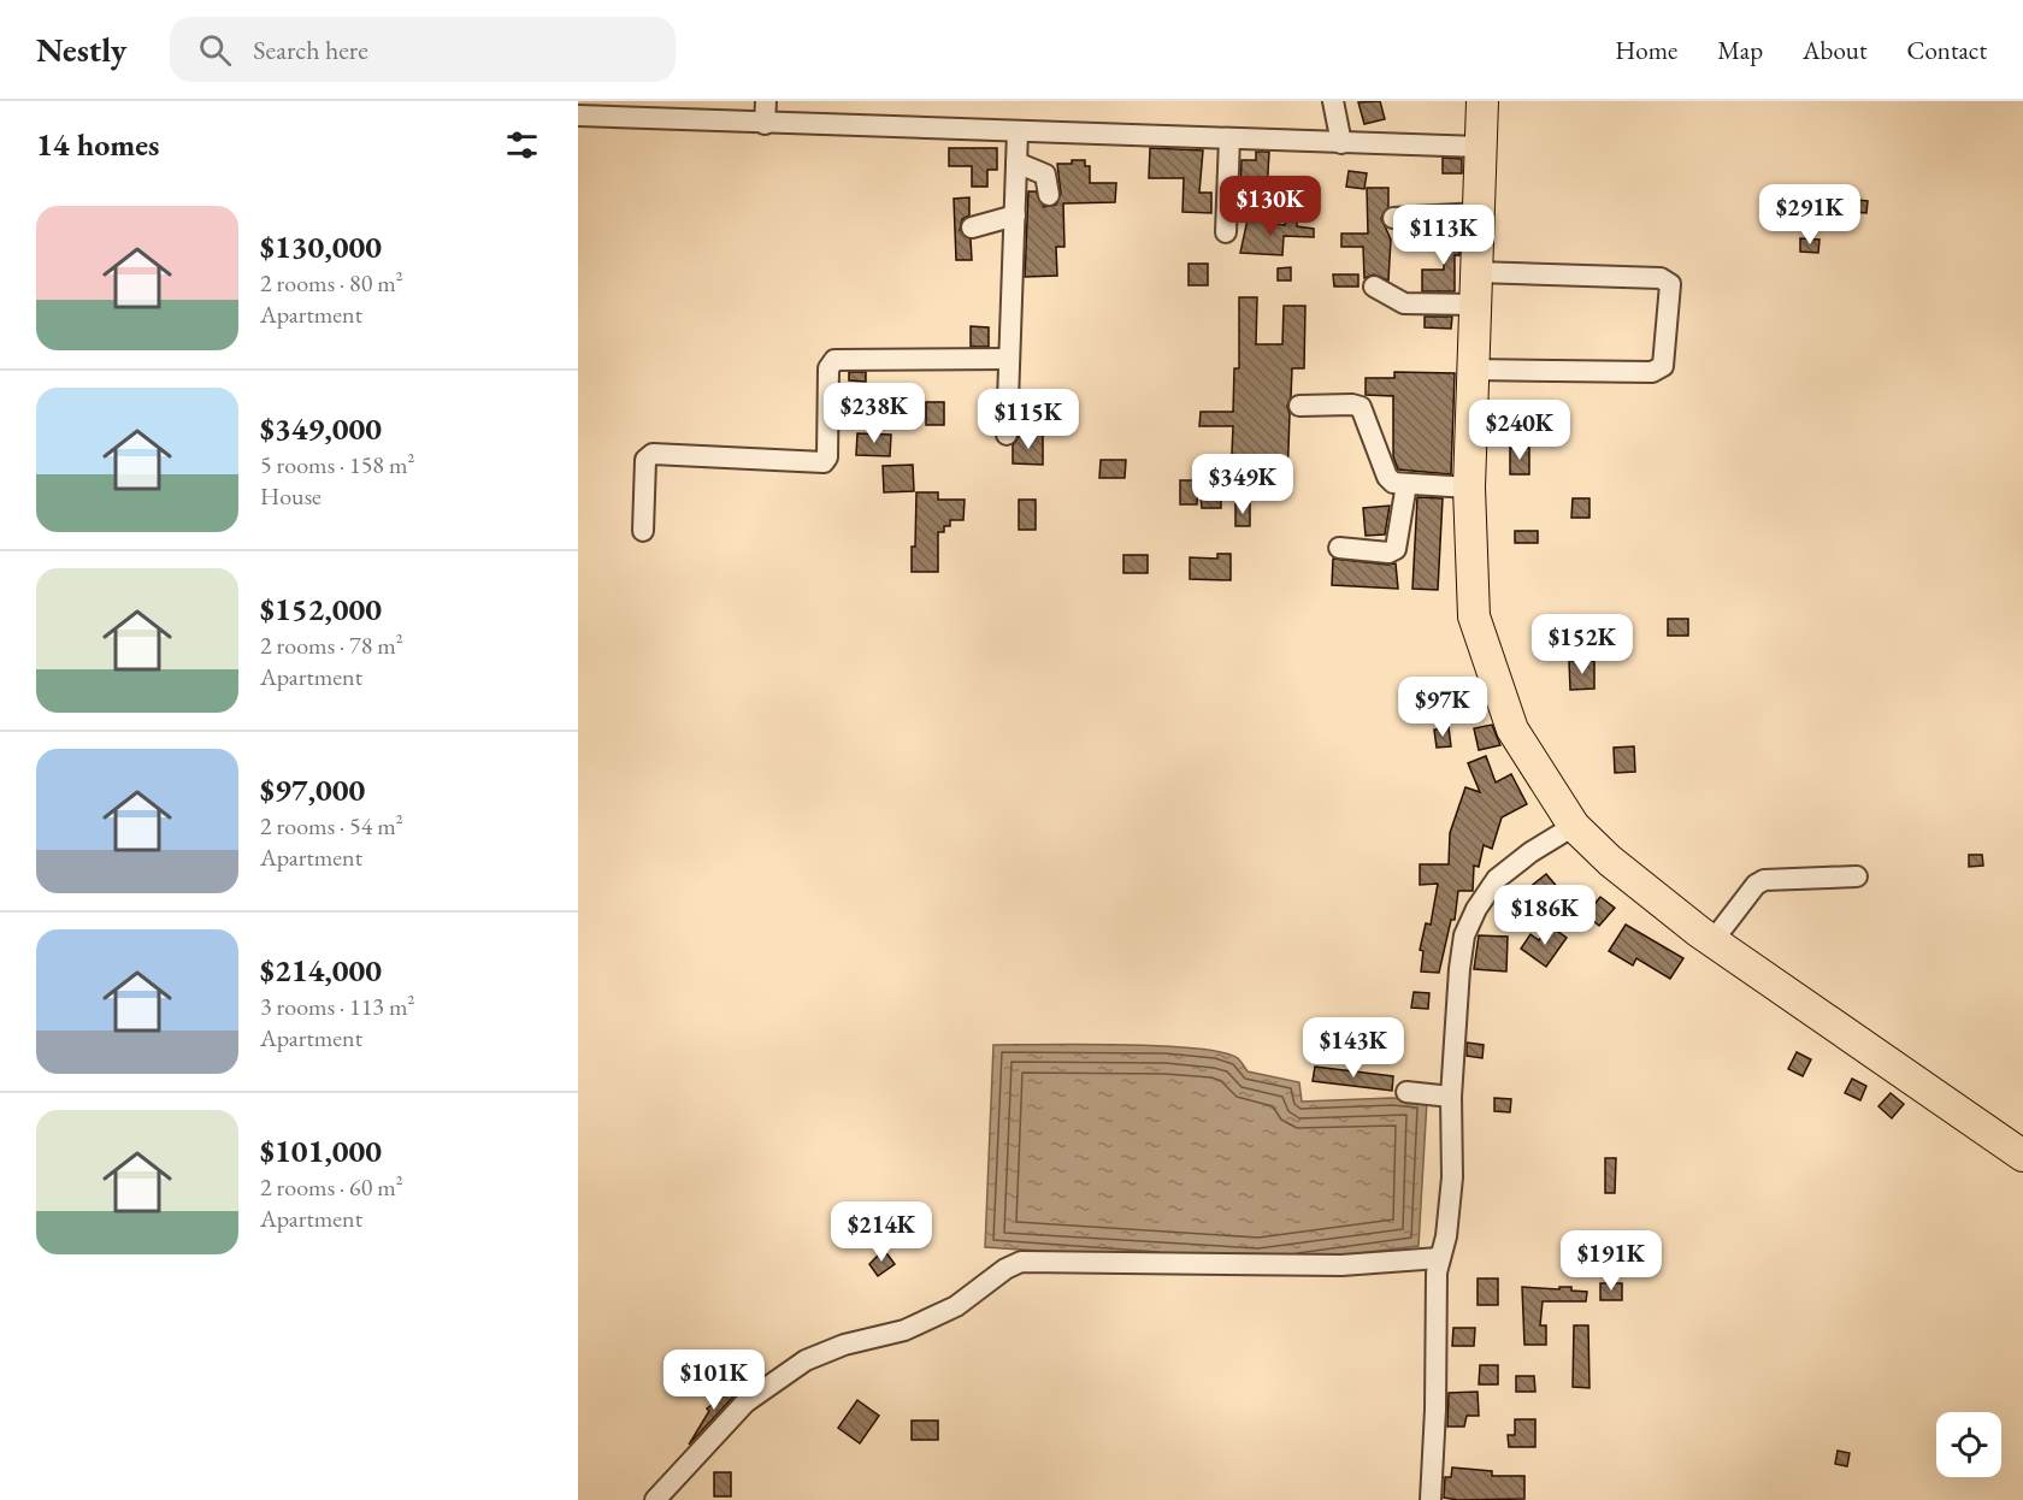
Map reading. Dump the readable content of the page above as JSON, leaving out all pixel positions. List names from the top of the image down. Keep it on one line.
{"page":{"header":"Nestly","search":"Search here","nav":["Home","Map","About","Contact"],"heading":"14 homes","price":["$130K","$291K","$113K","$238K","$115K","$240K","$349K","$152K","$97K","$186K","$143K","$214K","$191K","$101K"],"list":[{"name":"$130,000","note":"2 rooms · 80 m² · Apartment"},{"name":"$349,000","note":"5 rooms · 158 m² · House"},{"name":"$152,000","note":"2 rooms · 78 m² · Apartment"},{"name":"$97,000","note":"2 rooms · 54 m² · Apartment"},{"name":"$214,000","note":"3 rooms · 113 m² · Apartment"},{"name":"$101,000","note":"2 rooms · 60 m² · Apartment"}]}}
